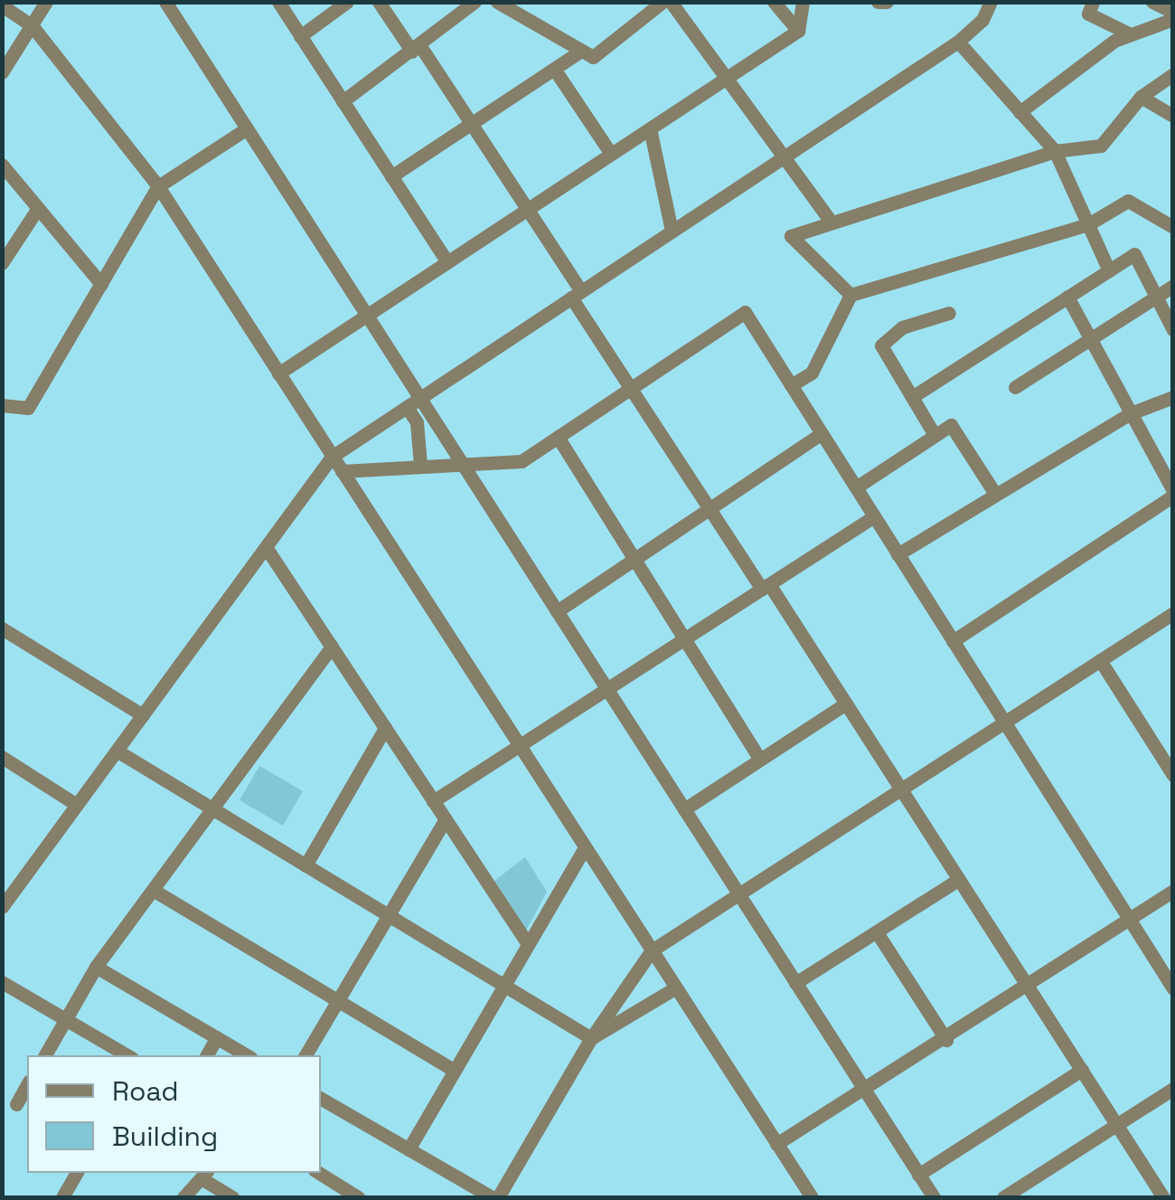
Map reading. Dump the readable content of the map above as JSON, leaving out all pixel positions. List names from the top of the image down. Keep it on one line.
{"legend":["Road","Building"]}
